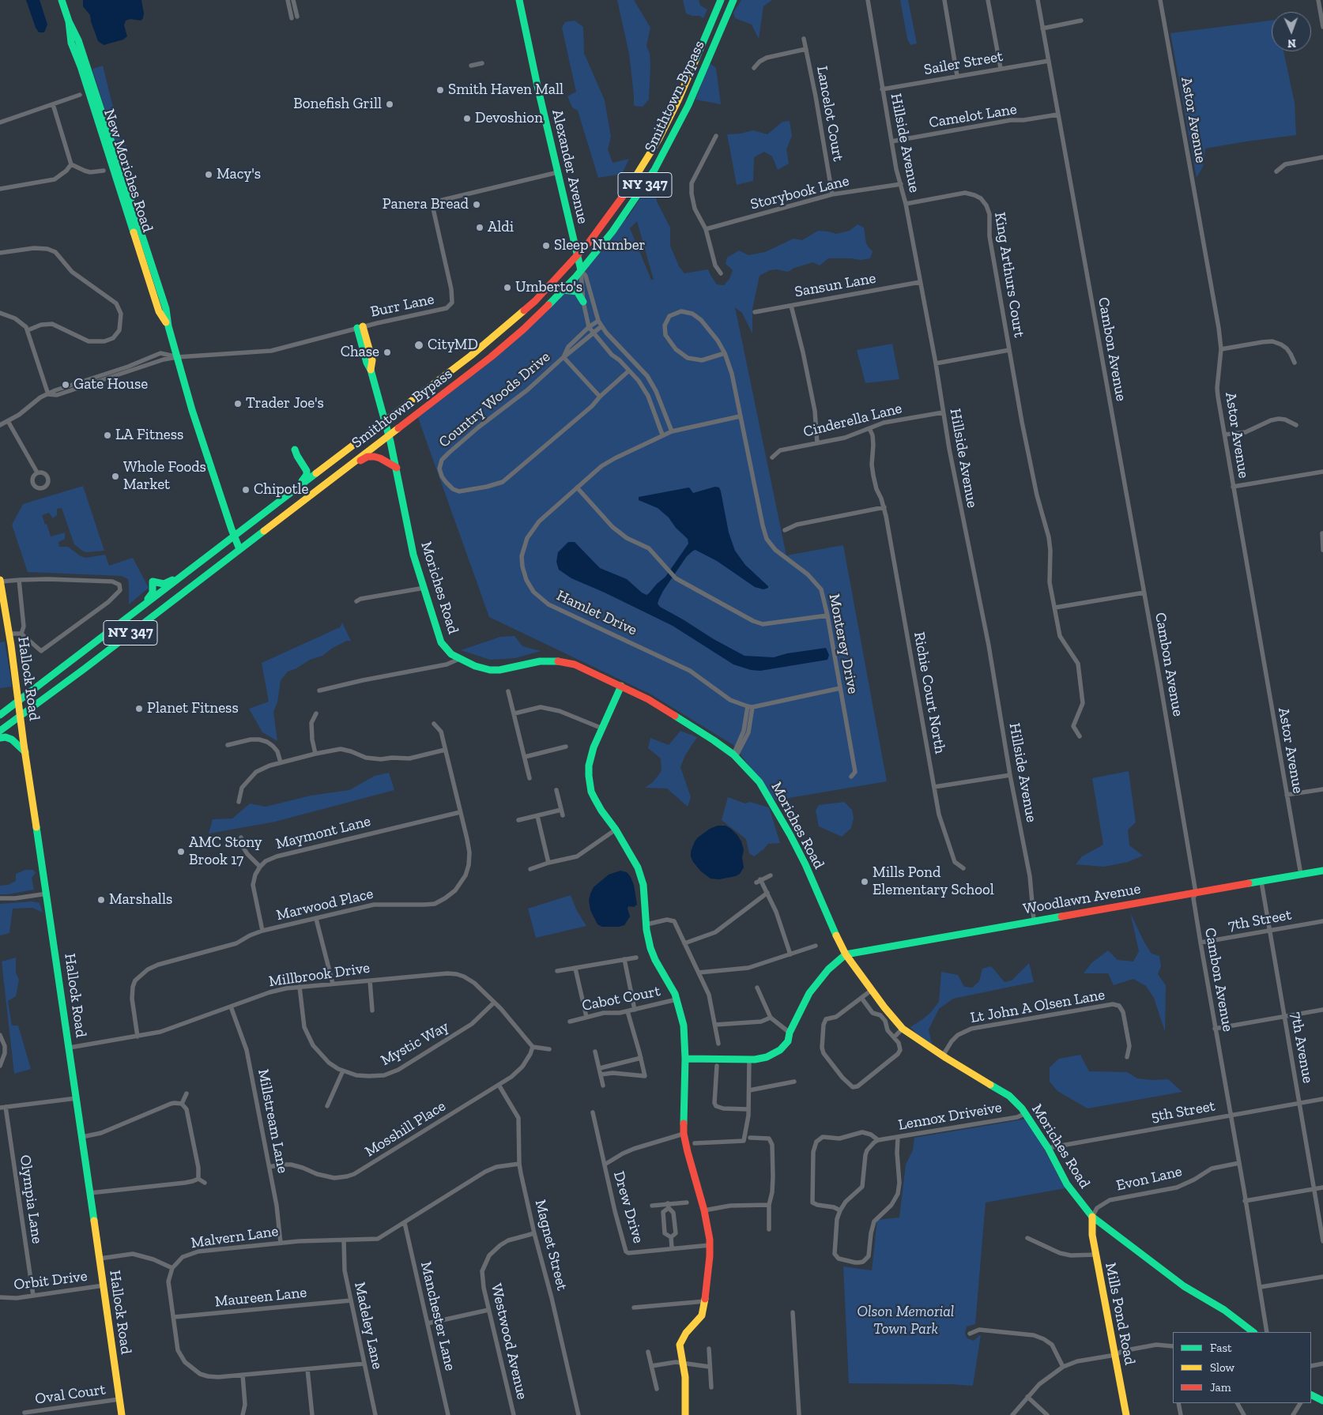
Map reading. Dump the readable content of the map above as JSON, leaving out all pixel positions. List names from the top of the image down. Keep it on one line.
{"streets":{"main road":["Smithtown Bypass","Alexander Avenue","New Moriches Road","NY 347","Moriches Road","Hallock Road","Woodlawn Avenue","Mills Pond Road"],"street":["Sailer Street","Lancelot Court","Camelot Lane","Astor Avenue","Hillside Avenue","Storybook Lane","King Arthurs Court","Sansun Lane","Burr Lane","Cambon Avenue","Country Woods Drive","Cinderella Lane","Hamlet Drive","Monterey Drive","Richie Court North","Maymont Lane","Marwood Place","7th Street","Millbrook Drive","Cabot Court","Lt John A Olsen Lane","Mystic Way","7th Avenue","5th Street","Lennox Driveive","Millstream Lane","Mosshill Place","Evon Lane","Olympia Lane","Drew Drive","Malvern Lane","Magnet Street","Orbit Drive","Maureen Lane","Manchester Lane","Madeley Lane","Westwood Avenue","Oval Court"]},"crossings":[["Sailer Street","Hillside Avenue"],["Sailer Street","Cambon Avenue"],["Smithtown Bypass","Alexander Avenue"],["Smithtown Bypass","New Moriches Road"],["Smithtown Bypass","Moriches Road"],["Smithtown Bypass","Hallock Road"],["Lancelot Court","Storybook Lane"],["Camelot Lane","Hillside Avenue"],["Camelot Lane","Cambon Avenue"],["Astor Avenue","Woodlawn Avenue"],["Hillside Avenue","Storybook Lane"],["Hillside Avenue","King Arthurs Court"],["Hillside Avenue","Sansun Lane"],["Hillside Avenue","Cinderella Lane"],["Hillside Avenue","Woodlawn Avenue"],["Alexander Avenue","Burr Lane"],["New Moriches Road","Burr Lane"],["Burr Lane","Moriches Road"],["Cambon Avenue","Woodlawn Avenue"],["Cambon Avenue","7th Street"],["Cambon Avenue","5th Street"],["Cambon Avenue","Evon Lane"],["Moriches Road","Woodlawn Avenue"],["Moriches Road","Lt John A Olsen Lane"],["Moriches Road","5th Street"],["Moriches Road","Lennox Driveive"],["Moriches Road","Evon Lane"],["Moriches Road","Mills Pond Road"],["Hamlet Drive","Monterey Drive"],["Hallock Road","Millbrook Drive"],["Hallock Road","Orbit Drive"],["Hallock Road","Oval Court"],["Maymont Lane","Marwood Place"],["Woodlawn Avenue","7th Avenue"],["Marwood Place","Millbrook Drive"],["7th Street","7th Avenue"],["Millbrook Drive","Mystic Way"],["Millbrook Drive","Millstream Lane"],["Millbrook Drive","Mosshill Place"],["7th Avenue","5th Street"],["Millstream Lane","Mosshill Place"],["Millstream Lane","Malvern Lane"],["Mosshill Place","Magnet Street"],["Evon Lane","Mills Pond Road"],["Olympia Lane","Orbit Drive"],["Malvern Lane","Magnet Street"],["Malvern Lane","Manchester Lane"],["Malvern Lane","Madeley Lane"],["Magnet Street","Westwood Avenue"],["Maureen Lane","Madeley Lane"]],"parks":["Olson Memorial Town Park"],"places":["Smith Haven Mall","Bonefish Grill","Devoshion","Macy's","Panera Bread","Aldi","Sleep Number","Umberto's","CityMD","Chase","Gate House","Trader Joe's","LA Fitness","Whole Foods Market","Chipotle","Planet Fitness","AMC Stony Brook 17","Mills Pond Elementary School","Marshalls"],"legend":["Fast","Slow","Jam"],"north":"bottom"}
